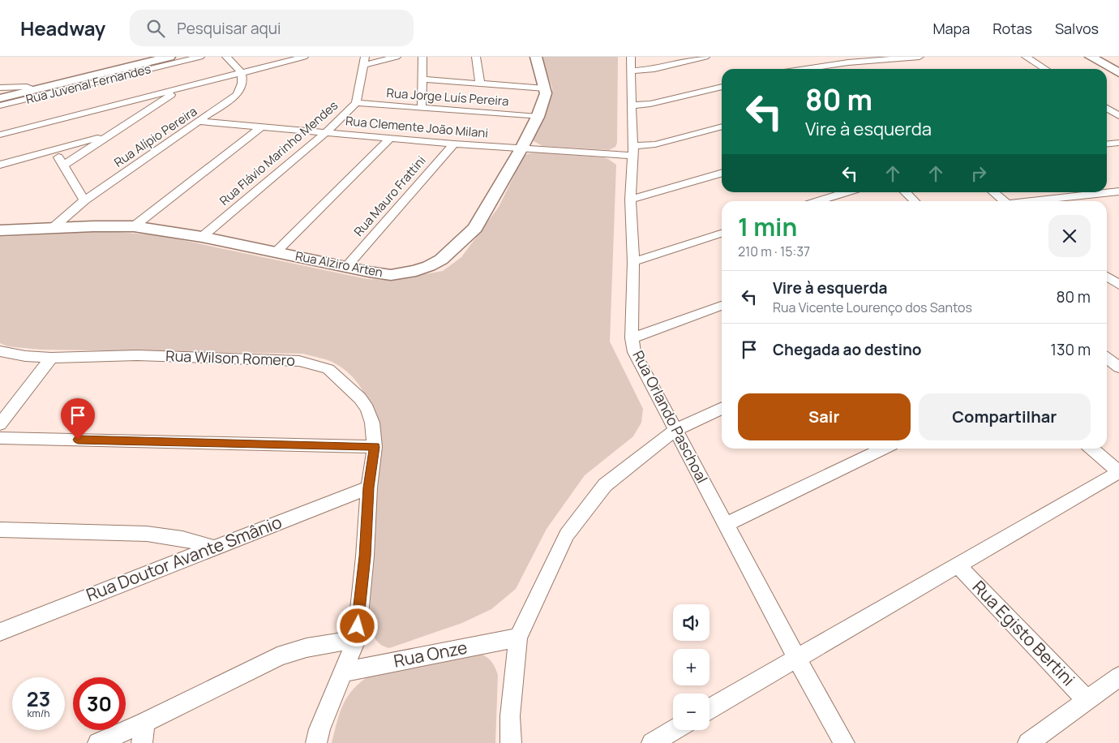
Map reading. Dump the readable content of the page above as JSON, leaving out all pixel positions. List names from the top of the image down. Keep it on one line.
{"streets":{"street":["Rua Juvenal Fernandes","Rua Jorge Luís Pereira","Rua Clemente João Milani","Rua Alípio Pereira","Rua Flávio Marinho Mendes","Rua Mauro Frattini","Rua Alziro Arten","Rua Wilson Romero","Rua Orlando Paschoal","Rua Doutor Avante Smânio","Rua Egisto Bertini","Rua Onze"]},"crossings":[["Rua Jorge Luís Pereira","Rua Flávio Marinho Mendes"],["Rua Jorge Luís Pereira","Rua Alziro Arten"],["Rua Clemente João Milani","Rua Alípio Pereira"],["Rua Clemente João Milani","Rua Flávio Marinho Mendes"],["Rua Clemente João Milani","Rua Mauro Frattini"],["Rua Clemente João Milani","Rua Alziro Arten"],["Rua Clemente João Milani","Rua Orlando Paschoal"],["Rua Alípio Pereira","Rua Alziro Arten"],["Rua Flávio Marinho Mendes","Rua Alziro Arten"],["Rua Mauro Frattini","Rua Alziro Arten"],["Rua Wilson Romero","Rua Doutor Avante Smânio"],["Rua Wilson Romero","Rua Onze"]],"page":{"header":"Headway","search":"Pesquisar aqui","nav":["Mapa","Rotas","Salvos"],"turn":["80 m","Vire à esquerda"],"heading":["1 min","210 m · 15:37"],"list":[{"name":"Vire à esquerda","note":"Rua Vicente Lourenço dos Santos","value":"80 m"},{"name":"Chegada ao destino","value":"130 m"}],"buttons":["Sair","Compartilhar"],"map_buttons":["+","−"],"speed":"23 km/h","limit":"30"}}
